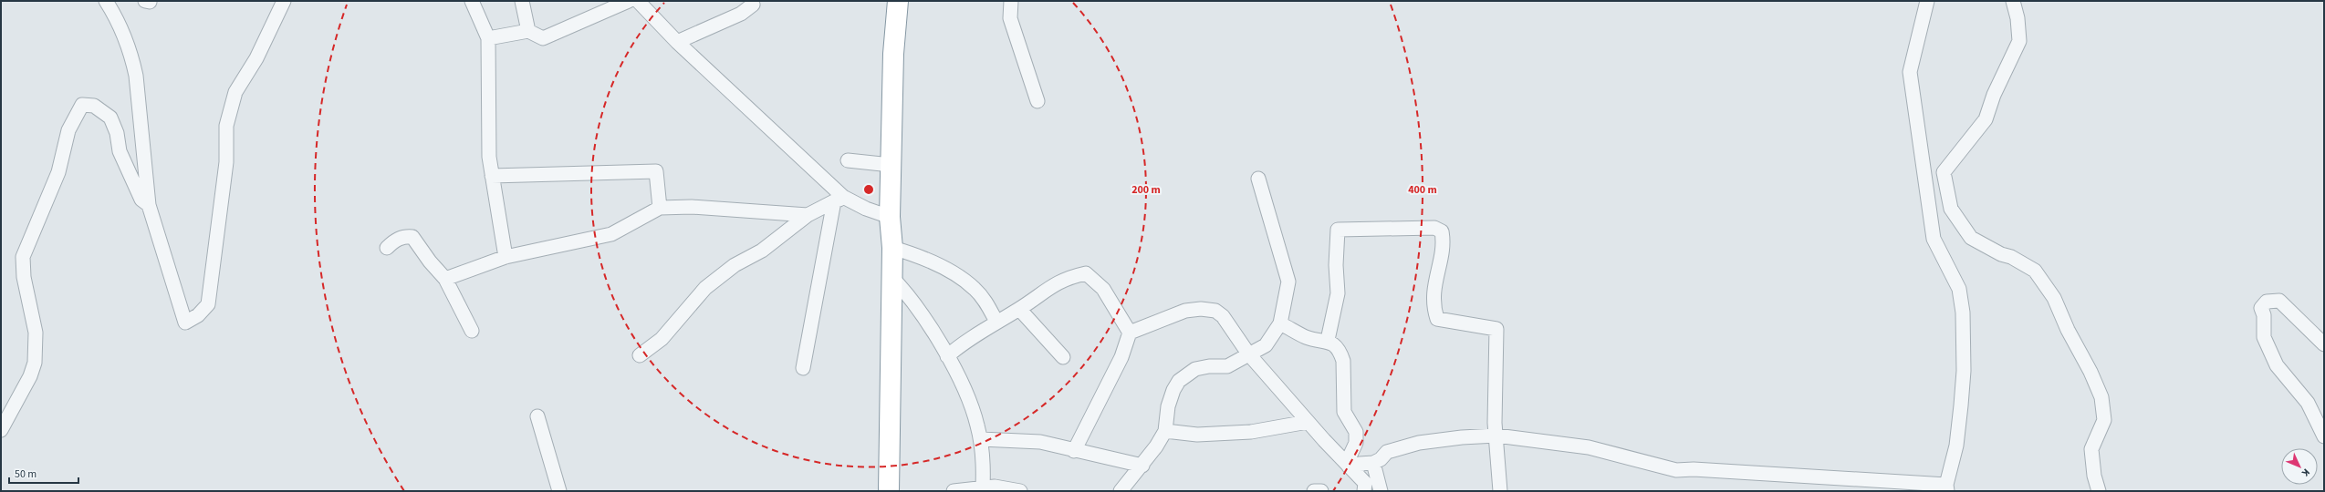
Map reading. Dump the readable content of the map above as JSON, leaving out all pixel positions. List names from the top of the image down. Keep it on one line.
{"scale_bar":"50 m","north":"bottom right","rings":["200 m","400 m"]}
